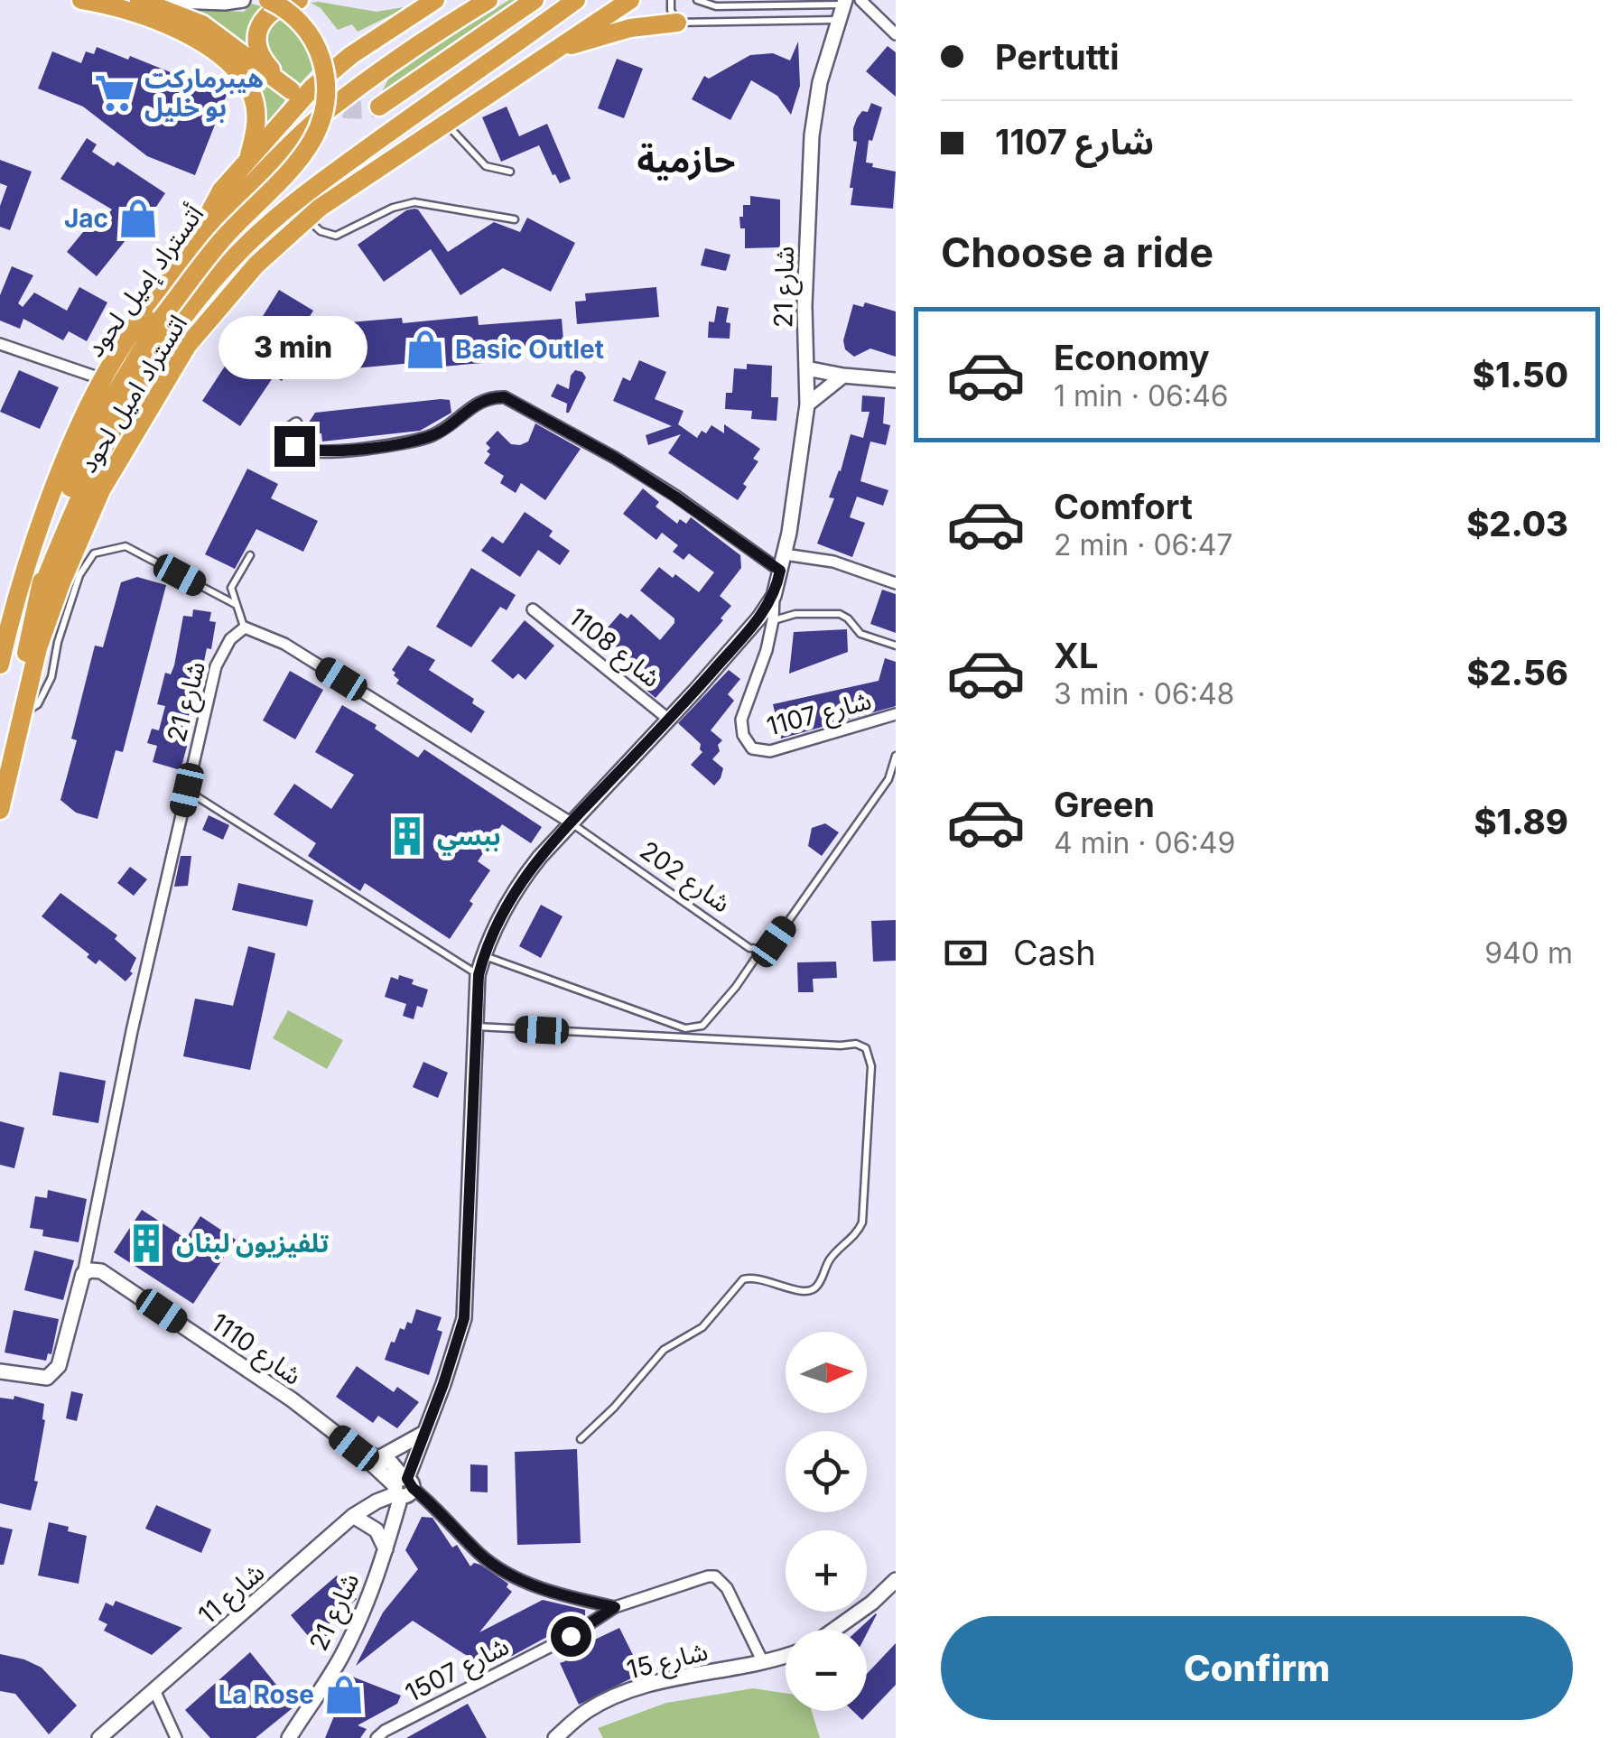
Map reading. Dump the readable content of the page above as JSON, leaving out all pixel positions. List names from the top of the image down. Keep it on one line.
{"streets":{"highway":["أتستراد إميل لحود","اتستراد اميل لحود"],"main road":["شارع 21","شارع 1110","شارع 11","شارع 15"],"street":["شارع 1108","شارع 1107","شارع 1507"],"lane":["شارع 202"]},"crossings":[["شارع 21","شارع 1108"],["شارع 21","شارع 1107"],["شارع 21","شارع 202"],["شارع 21","شارع 1110"],["شارع 21","شارع 11"],["شارع 15","شارع 1507"]],"districts":["حازمية"],"places":{"supermarket":["هيبرماركت بو خليل"],"shop":["Jac","Basic Outlet","La Rose"],"building":["ببسي","تلفيزيون لبنان"]},"north":"right","page":{"banner":["Pertutti","شارع 1107"],"heading":"Choose a ride","list":[{"name":"Economy","note":"1 min · 06:46","value":"$1.50"},{"name":"Comfort","note":"2 min · 06:47","value":"$2.03"},{"name":"XL","note":"3 min · 06:48","value":"$2.56"},{"name":"Green","note":"4 min · 06:49","value":"$1.89"}],"bubble":"3 min","pay":["Cash","940 m"],"map_buttons":["+","−"],"buttons":"Confirm"}}
